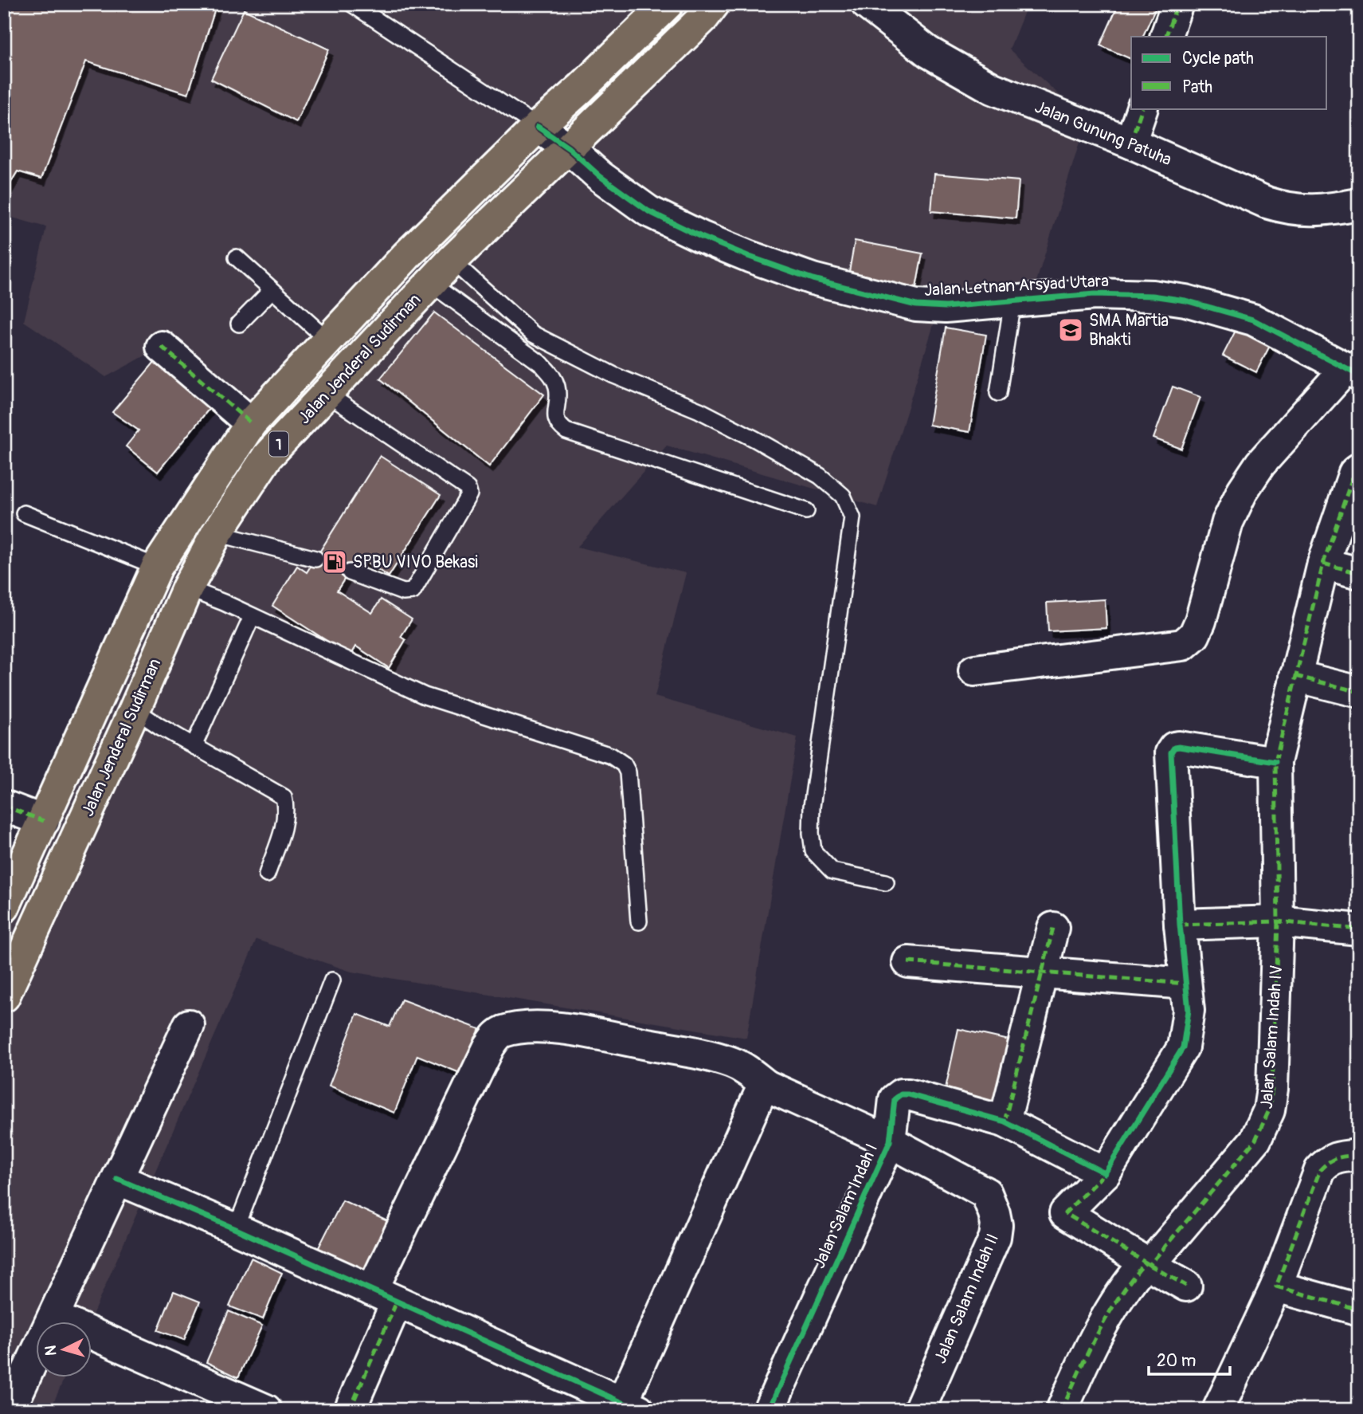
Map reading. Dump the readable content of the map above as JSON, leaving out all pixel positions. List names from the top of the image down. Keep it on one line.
{"streets":{"highway":["Jalan Jenderal Sudirman","1"],"street":["Jalan Gunung Patuha","Jalan Letnan Arsyad Utara","Jalan Salam Indah IV","Jalan Salam Indah I","Jalan Salam Indah II"]},"crossings":[["Jalan Letnan Arsyad Utara","Jalan Jenderal Sudirman"],["Jalan Letnan Arsyad Utara","1"],["Jalan Salam Indah I","Jalan Salam Indah II"]],"places":{"school or university":["SMA Martia Bhakti"],"fuel station":["SPBU VIVO Bekasi"]},"legend":["Cycle path","Path"],"scale_bar":"20 m","north":"left"}
